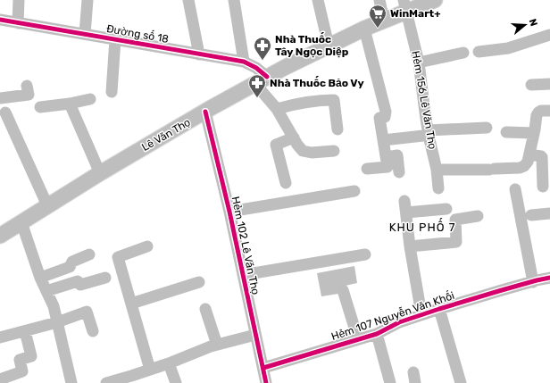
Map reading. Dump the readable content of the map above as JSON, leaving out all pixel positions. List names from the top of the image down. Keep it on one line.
{"streets":{"main road":["Lê Văn Thọ"],"street":["Đường số 18","Hẻm 156 Lê Văn Thọ","Hẻm 102 Lê Văn Thọ","Hẻm 107 Nguyễn Văn Khối"]},"crossings":[["Đường số 18","Lê Văn Thọ"],["Hẻm 156 Lê Văn Thọ","Lê Văn Thọ"],["Lê Văn Thọ","Hẻm 102 Lê Văn Thọ"],["Hẻm 102 Lê Văn Thọ","Hẻm 107 Nguyễn Văn Khối"]],"districts":["KHU PHỐ 7"],"places":{"supermarket":["WinMart+"],"pharmacy":["Nhà Thuốc Tây Ngọc Diệp","Nhà Thuốc Bảo Vy"]},"north":"right"}
